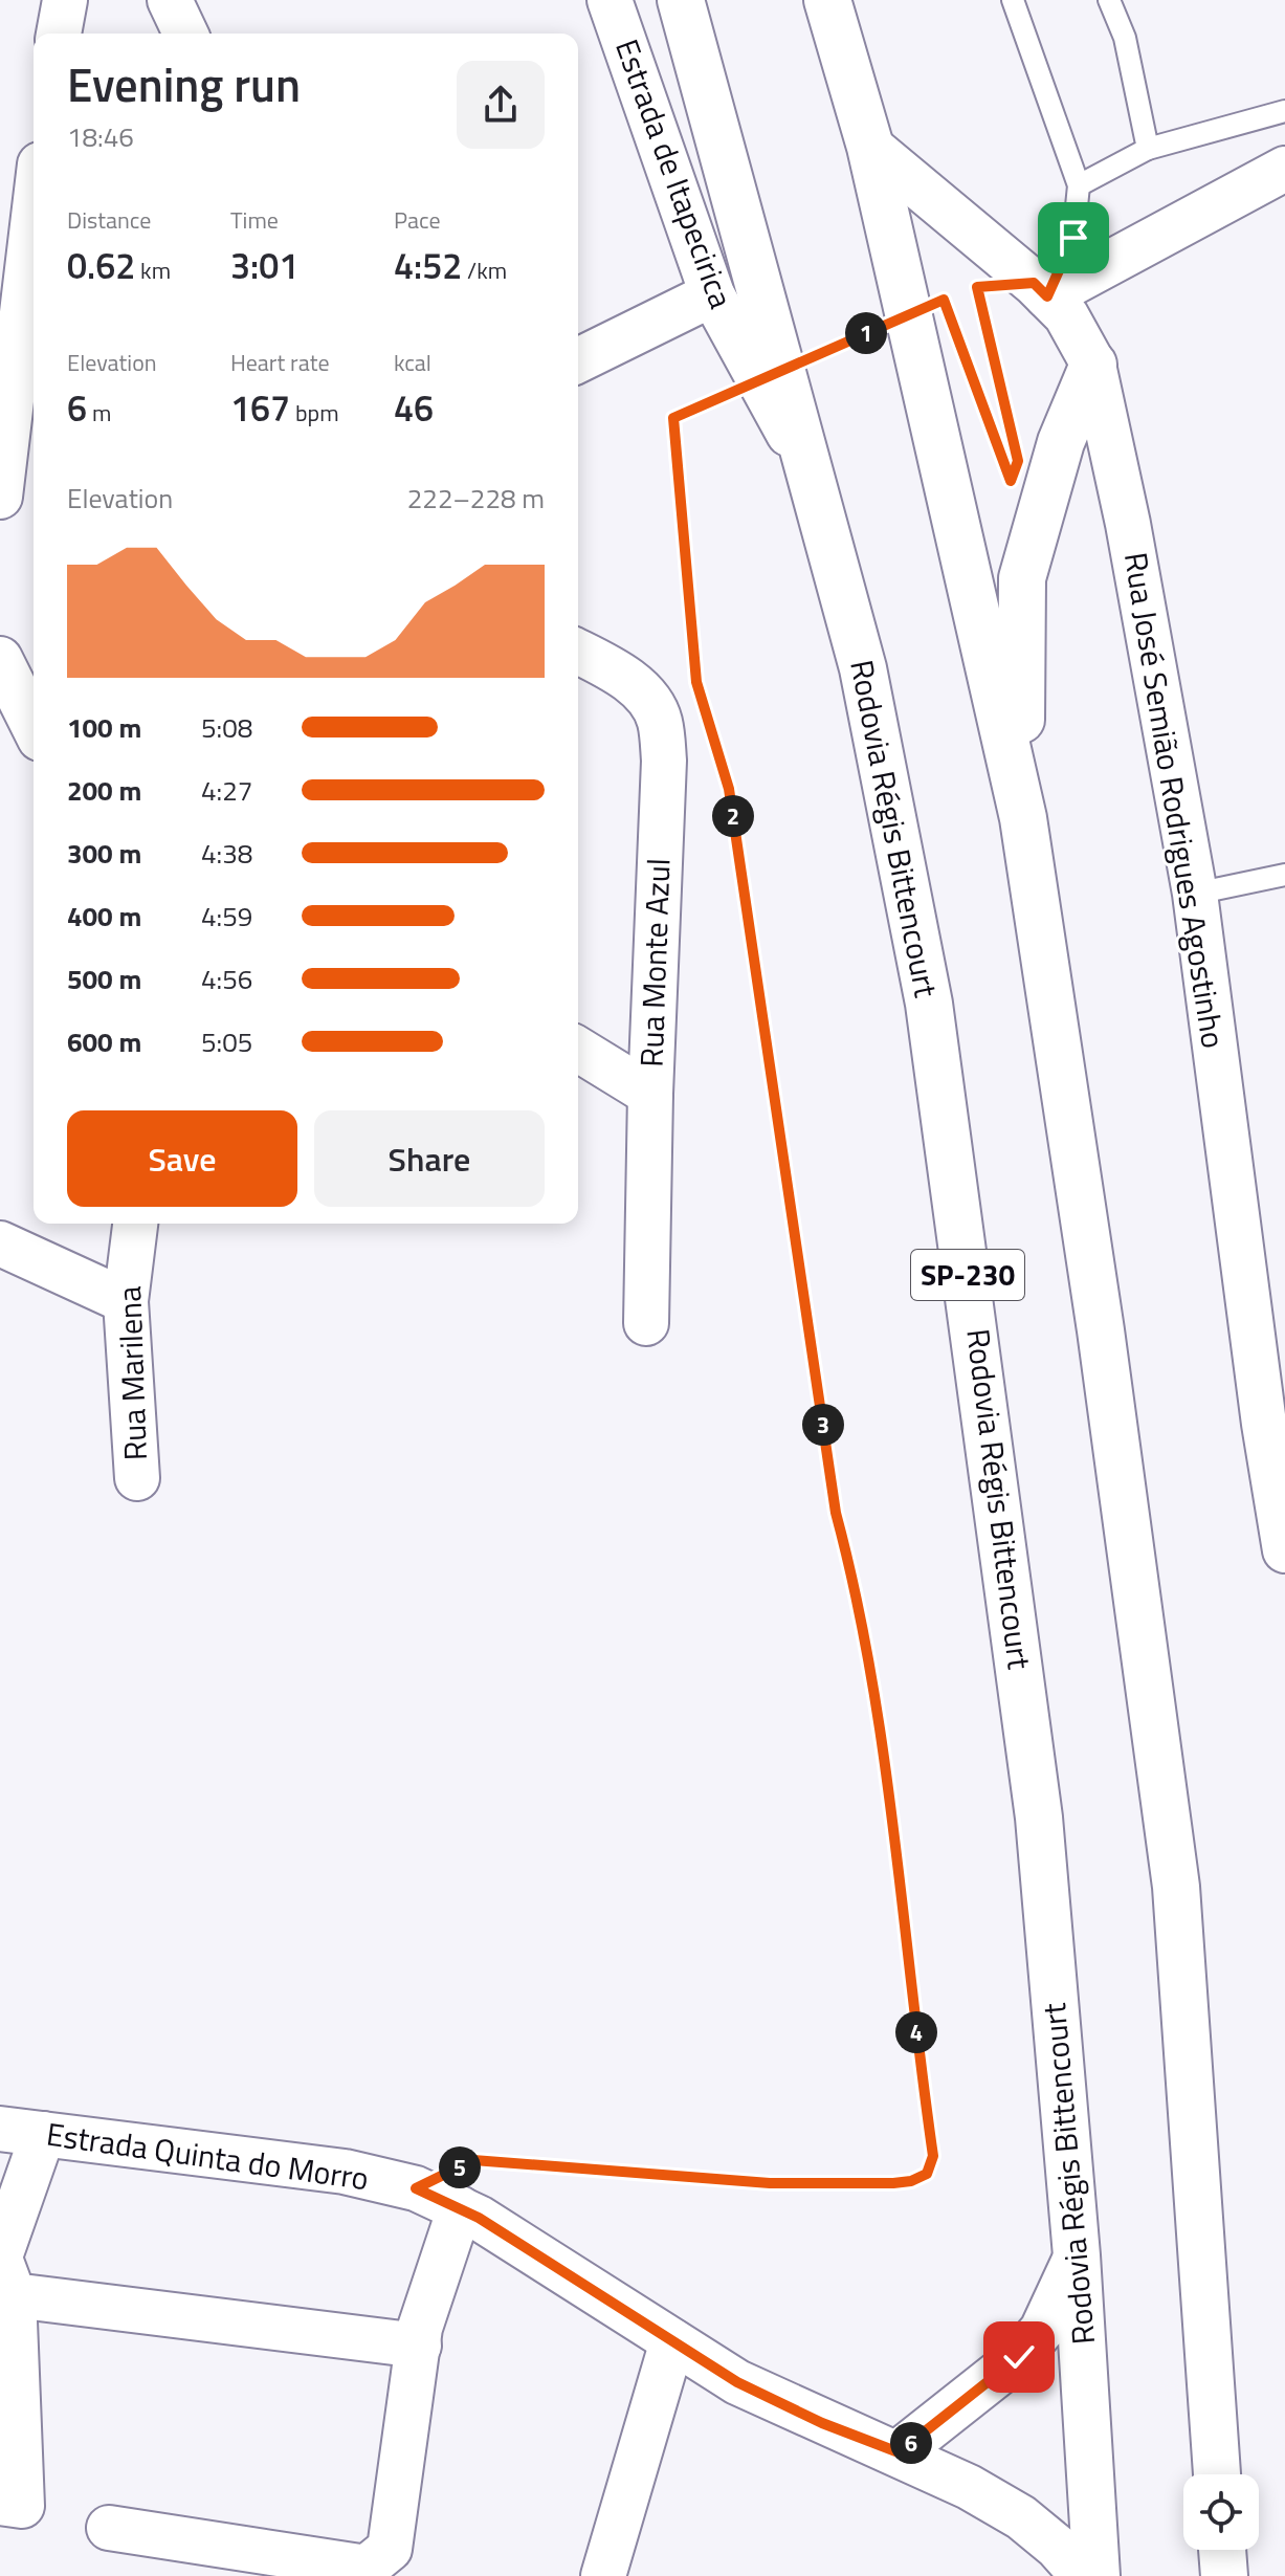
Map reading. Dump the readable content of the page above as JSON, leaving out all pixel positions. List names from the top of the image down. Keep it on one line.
{"streets":{"highway":["Rodovia Régis Bittencourt","SP-230"],"street":["Estrada de Itapecirica","Rua José Semião Rodrigues Agostinho","Rua Monte Azul","Rua Marilena","Estrada Quinta do Morro"]},"crossings":[["Estrada de Itapecirica","Rodovia Régis Bittencourt"]],"page":{"heading":["Evening run","18:46"],"stats":[["Distance","0.62 km"],["Time","3:01"],["Pace","4:52 /km"],["Elevation","6 m"],["Heart rate","167 bpm"],["kcal","46"]],"pins":["1","2","3","4","5","6"],"chart":["Elevation","222–228 m"],"list":[{"name":"100 m","note":"5:08"},{"name":"200 m","note":"4:27"},{"name":"300 m","note":"4:38"},{"name":"400 m","note":"4:59"},{"name":"500 m","note":"4:56"},{"name":"600 m","note":"5:05"}],"buttons":["Save","Share"]}}
